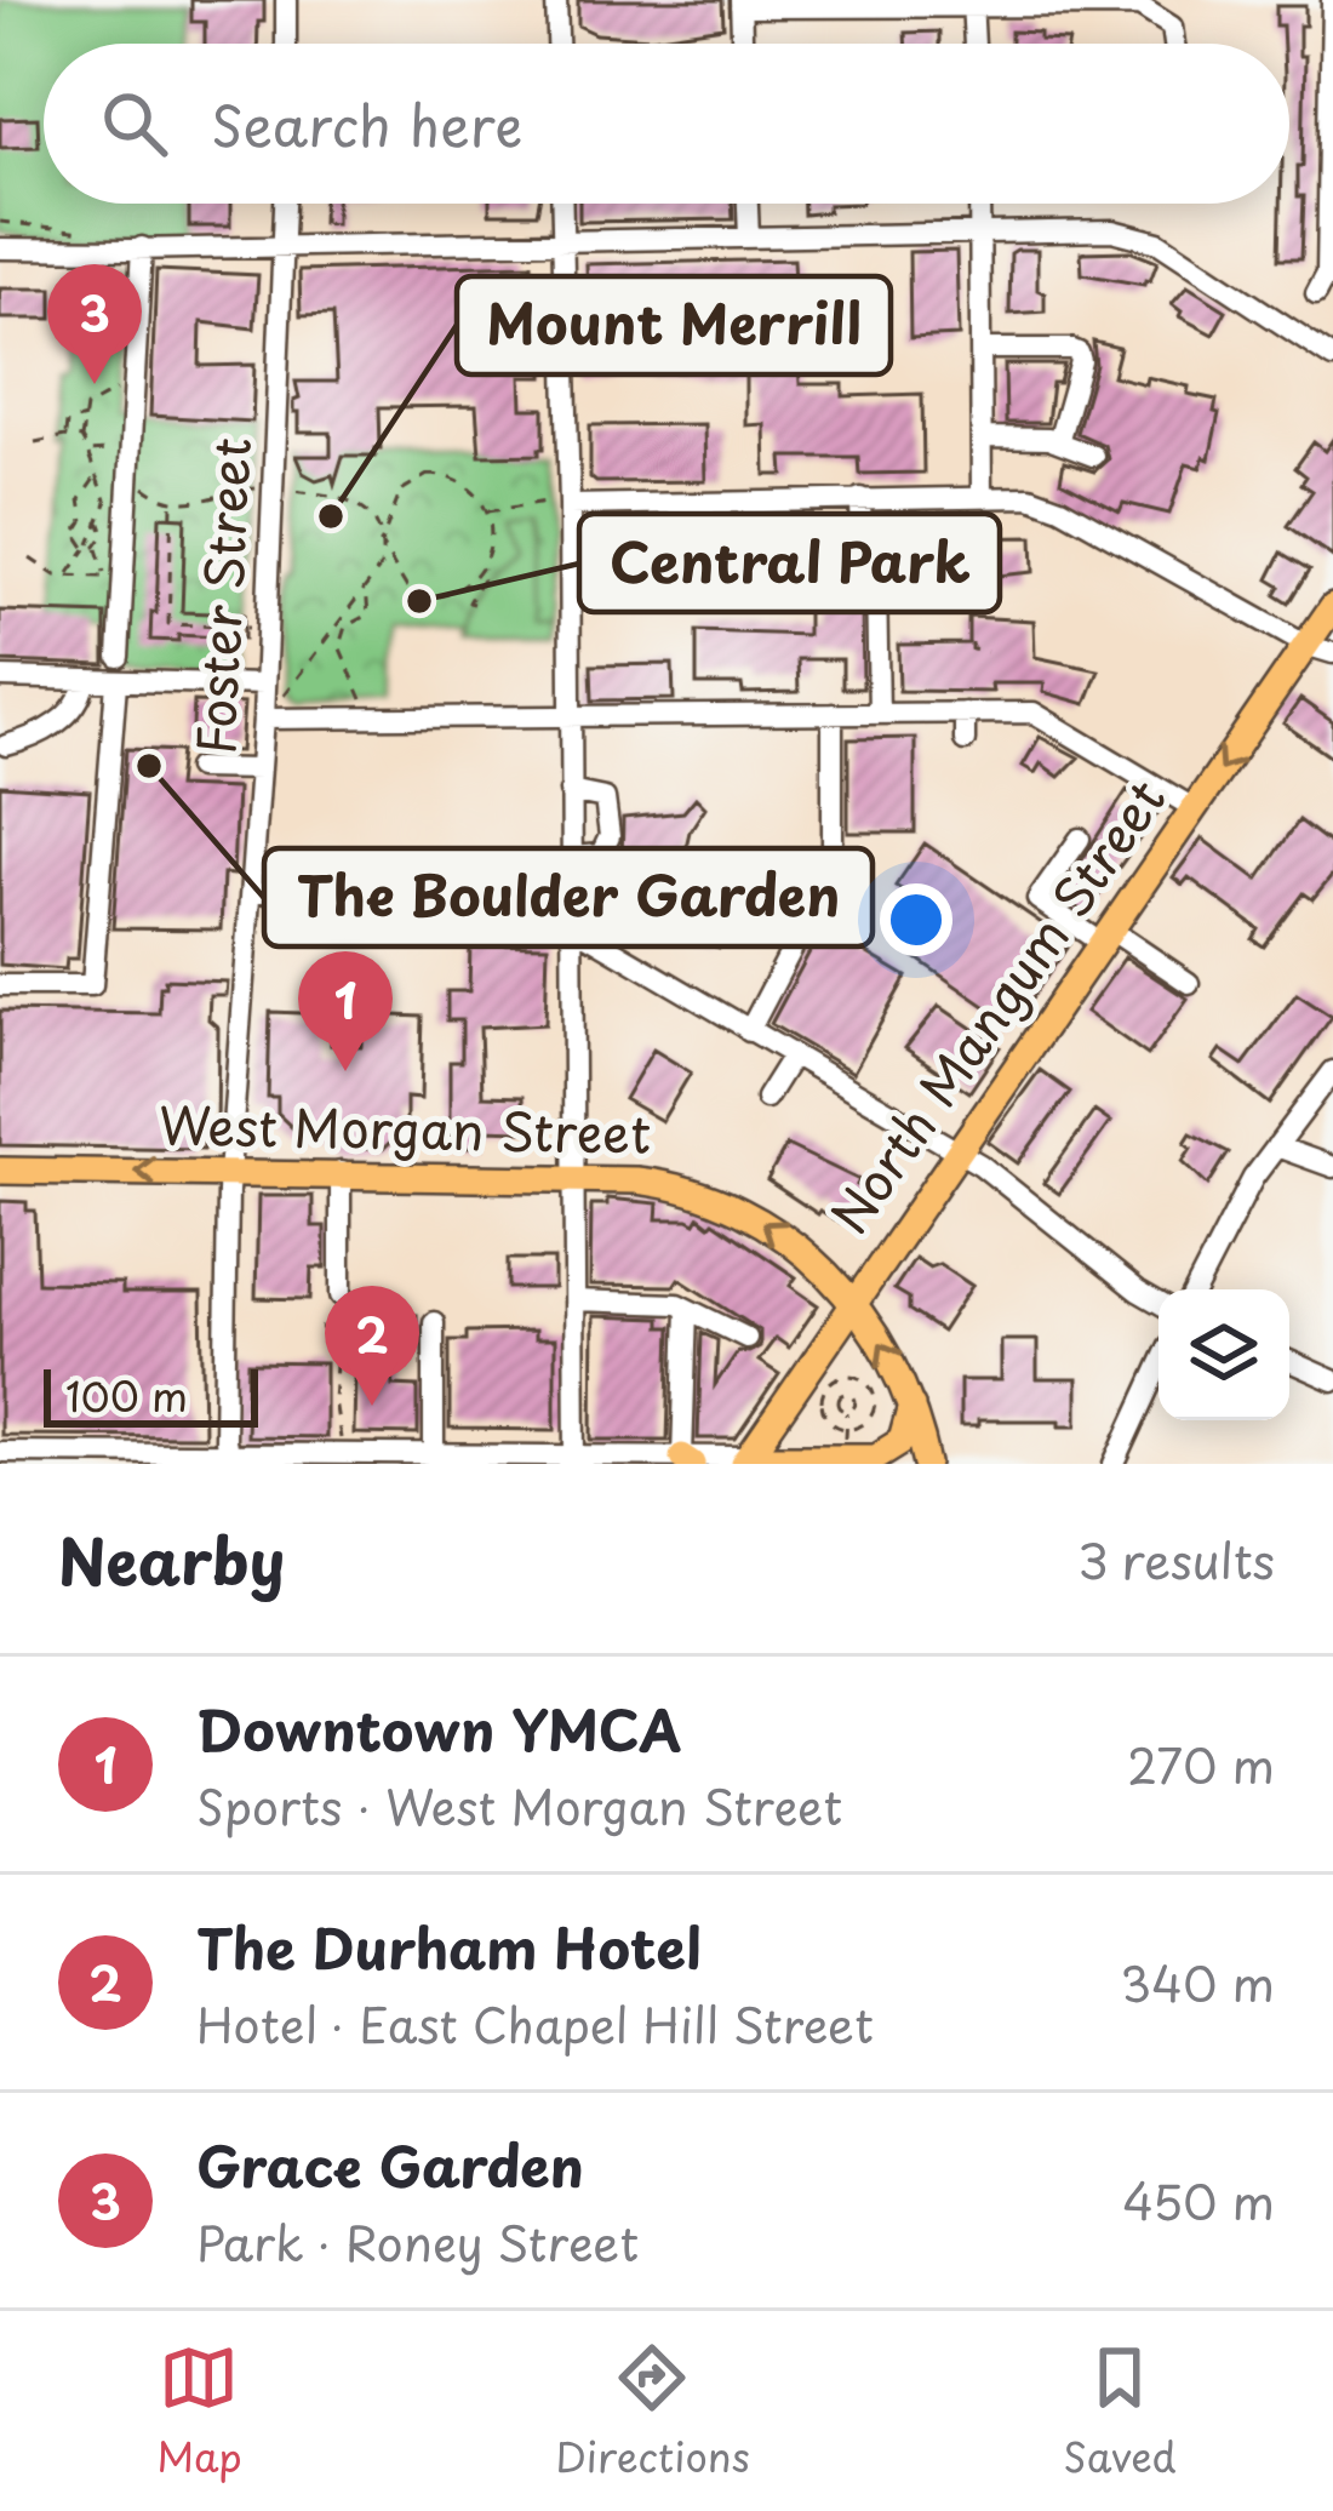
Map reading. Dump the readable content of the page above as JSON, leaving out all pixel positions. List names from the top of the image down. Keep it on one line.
{"streets":{"main road":["North Mangum Street","West Morgan Street"],"street":["Foster Street"]},"crossings":[["Foster Street","West Morgan Street"],["North Mangum Street","West Morgan Street"]],"one_way":["West Morgan Street"],"places":["Mount Merrill","Central Park","The Boulder Garden"],"scale_bar":"100 m","page":{"search":"Search here","pins":["3","1","2"],"scale":"100 m","heading":["Nearby","3 results"],"list":[{"mark":"1","name":"Downtown YMCA","note":"Sports · West Morgan Street","value":"270 m"},{"mark":"2","name":"The Durham Hotel","note":"Hotel · East Chapel Hill Street","value":"340 m"},{"mark":"3","name":"Grace Garden","note":"Park · Roney Street","value":"450 m"}],"nav":["Map","Directions","Saved"]}}
